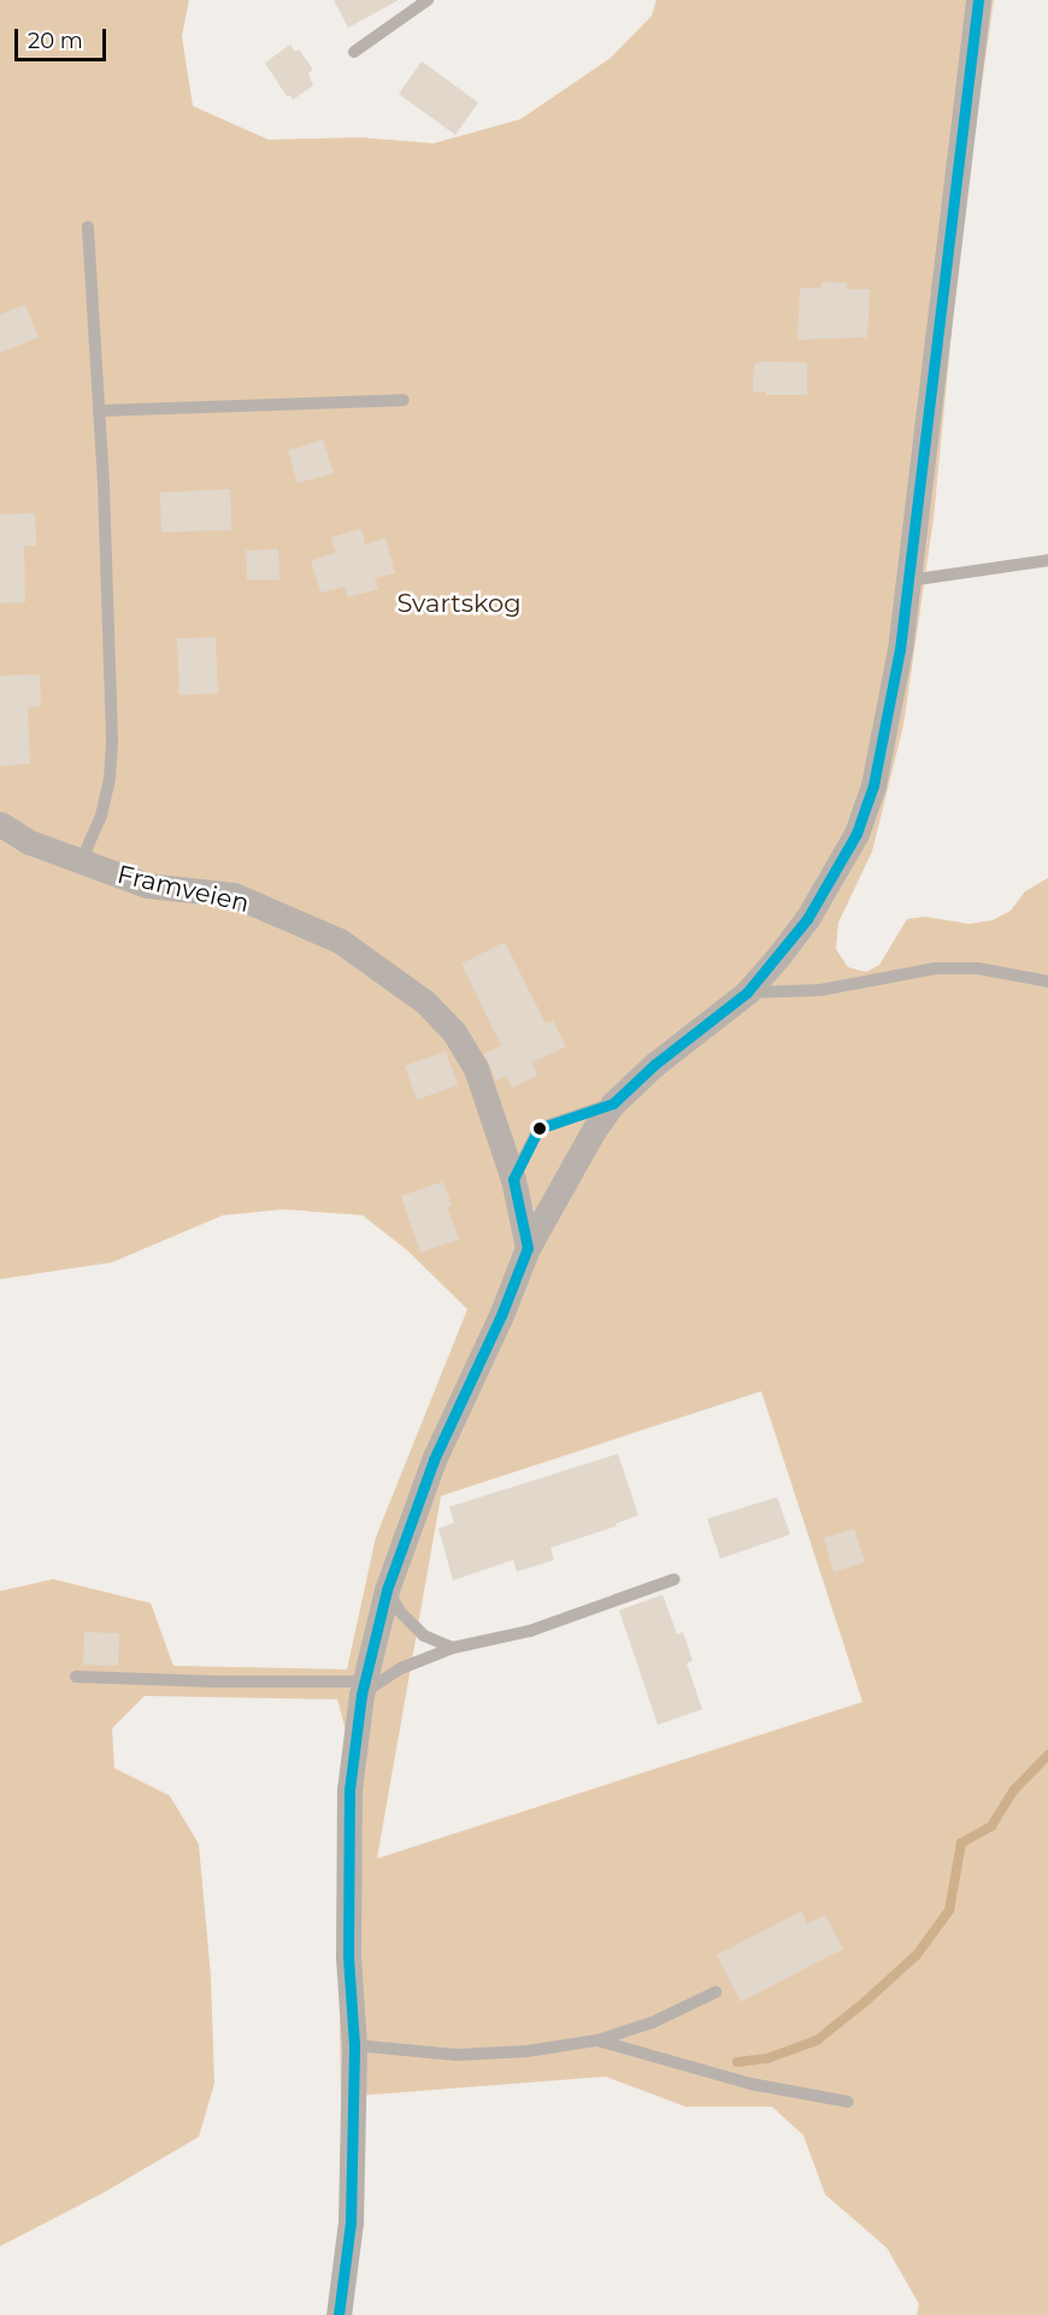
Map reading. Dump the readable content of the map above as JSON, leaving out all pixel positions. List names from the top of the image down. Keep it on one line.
{"streets":{"street":["Framveien"]},"parks":["Svartskog"],"scale_bar":"20 m"}
